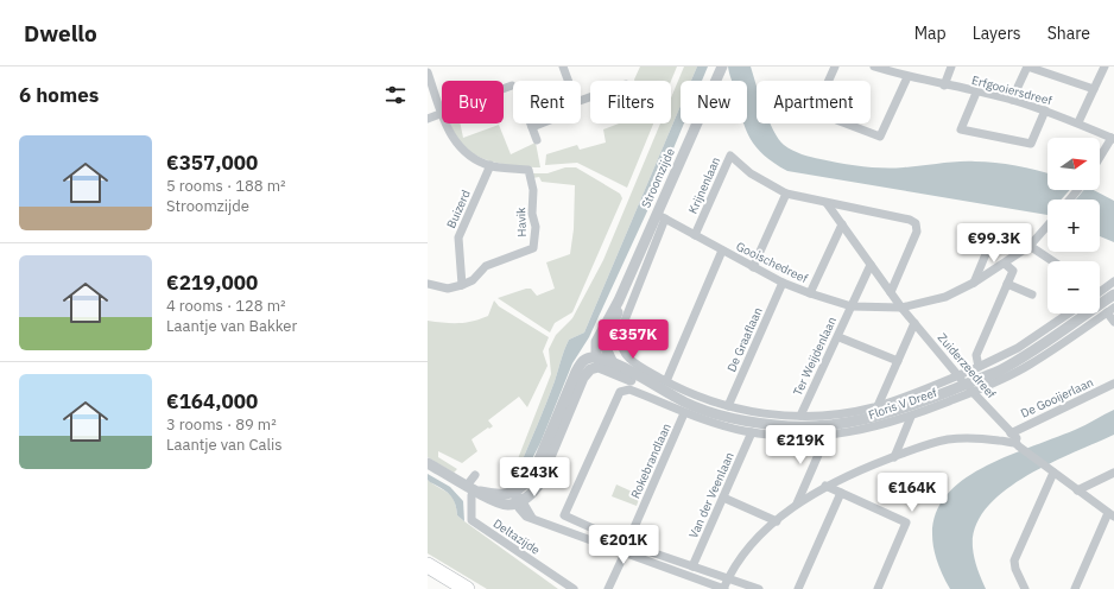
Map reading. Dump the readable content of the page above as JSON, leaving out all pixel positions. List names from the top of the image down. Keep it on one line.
{"streets":{"street":["Erfgooiersdreef","Stroomzijde","Krijnenlaan","Buizerd","Havik","Gooischedreef","De Graaflaan","Ter Weijdenlaan","Zuiderzeedreef","De Gooijerlaan","Floris V Dreef","Rokebrandlaan","Van der Veenlaan","Deltazijde"]},"crossings":[["Stroomzijde","Gooischedreef"],["Stroomzijde","Floris V Dreef"],["Krijnenlaan","Gooischedreef"],["Krijnenlaan","Zuiderzeedreef"],["Buizerd","Havik"],["Gooischedreef","De Graaflaan"],["Gooischedreef","Ter Weijdenlaan"],["Gooischedreef","Zuiderzeedreef"],["De Graaflaan","Floris V Dreef"],["Ter Weijdenlaan","Zuiderzeedreef"],["Ter Weijdenlaan","Floris V Dreef"],["Zuiderzeedreef","De Gooijerlaan"],["Zuiderzeedreef","Floris V Dreef"],["Floris V Dreef","Rokebrandlaan"],["Floris V Dreef","Van der Veenlaan"]],"north":"right","page":{"header":"Dwello","nav":["Map","Layers","Share"],"heading":"6 homes","chip":["Buy","Rent","Filters","New","Apartment"],"list":[{"name":"€357,000","note":"5 rooms · 188 m² · Stroomzijde"},{"name":"€219,000","note":"4 rooms · 128 m² · Laantje van Bakker"},{"name":"€164,000","note":"3 rooms · 89 m² · Laantje van Calis"}],"map_buttons":["+","−"],"price":["€99.3K","€357K","€219K","€243K","€164K","€201K"]}}
